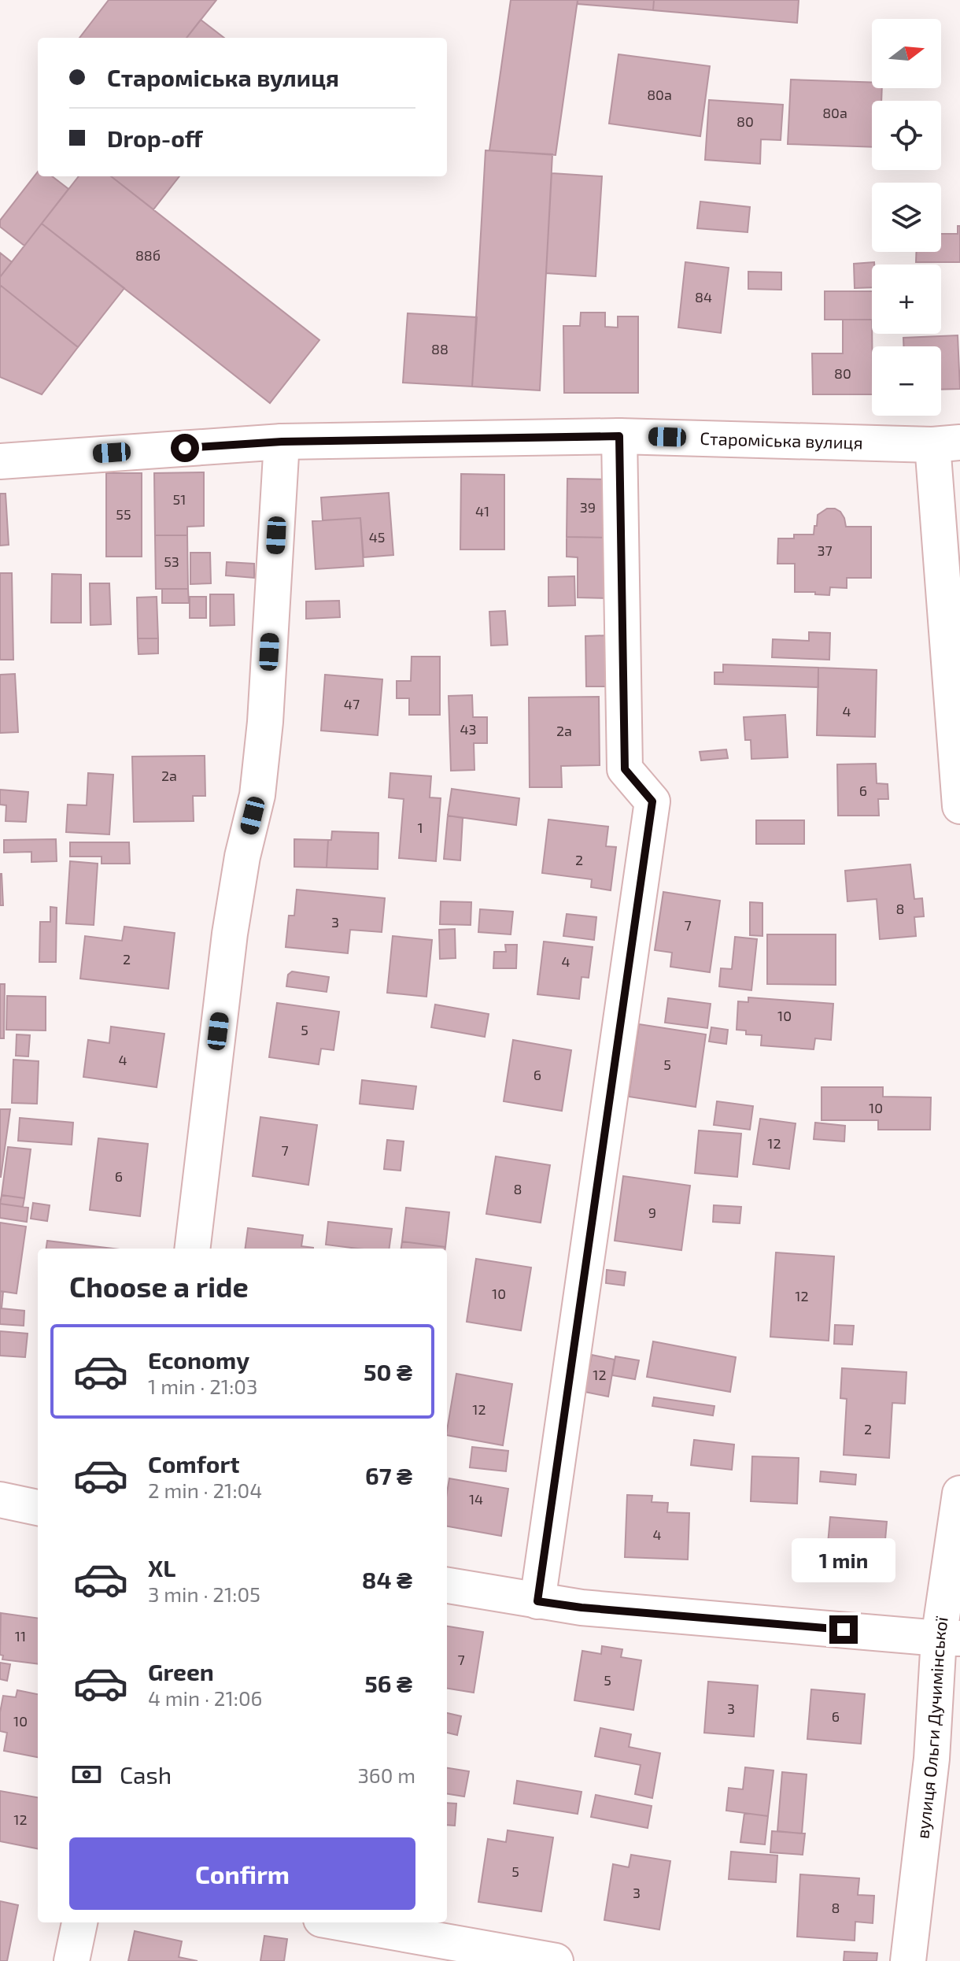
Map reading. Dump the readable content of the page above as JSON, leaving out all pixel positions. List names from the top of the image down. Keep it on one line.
{"streets":{"street":["Староміська вулиця","вулиця Ольги Дучимінської"]},"house_numbers":["80а","80а","80","88б","84","88","80","51","39","41","55","45","37","53","47","4","43","2а","2а","6","1","2","8","3","7","2","4","10","5","4","5","6","10","12","7","6","8","9","10","12","12","12","2","14","4","11","7","5","3","6","10","12","5","3","8"],"north":"right","page":{"map_buttons":["+","−"],"banner":["Староміська вулиця","Drop-off"],"heading":"Choose a ride","list":[{"name":"Economy","note":"1 min · 21:03","value":"50 ₴"},{"name":"Comfort","note":"2 min · 21:04","value":"67 ₴"},{"name":"XL","note":"3 min · 21:05","value":"84 ₴"},{"name":"Green","note":"4 min · 21:06","value":"56 ₴"}],"bubble":"1 min","pay":["Cash","360 m"],"buttons":"Confirm"}}
